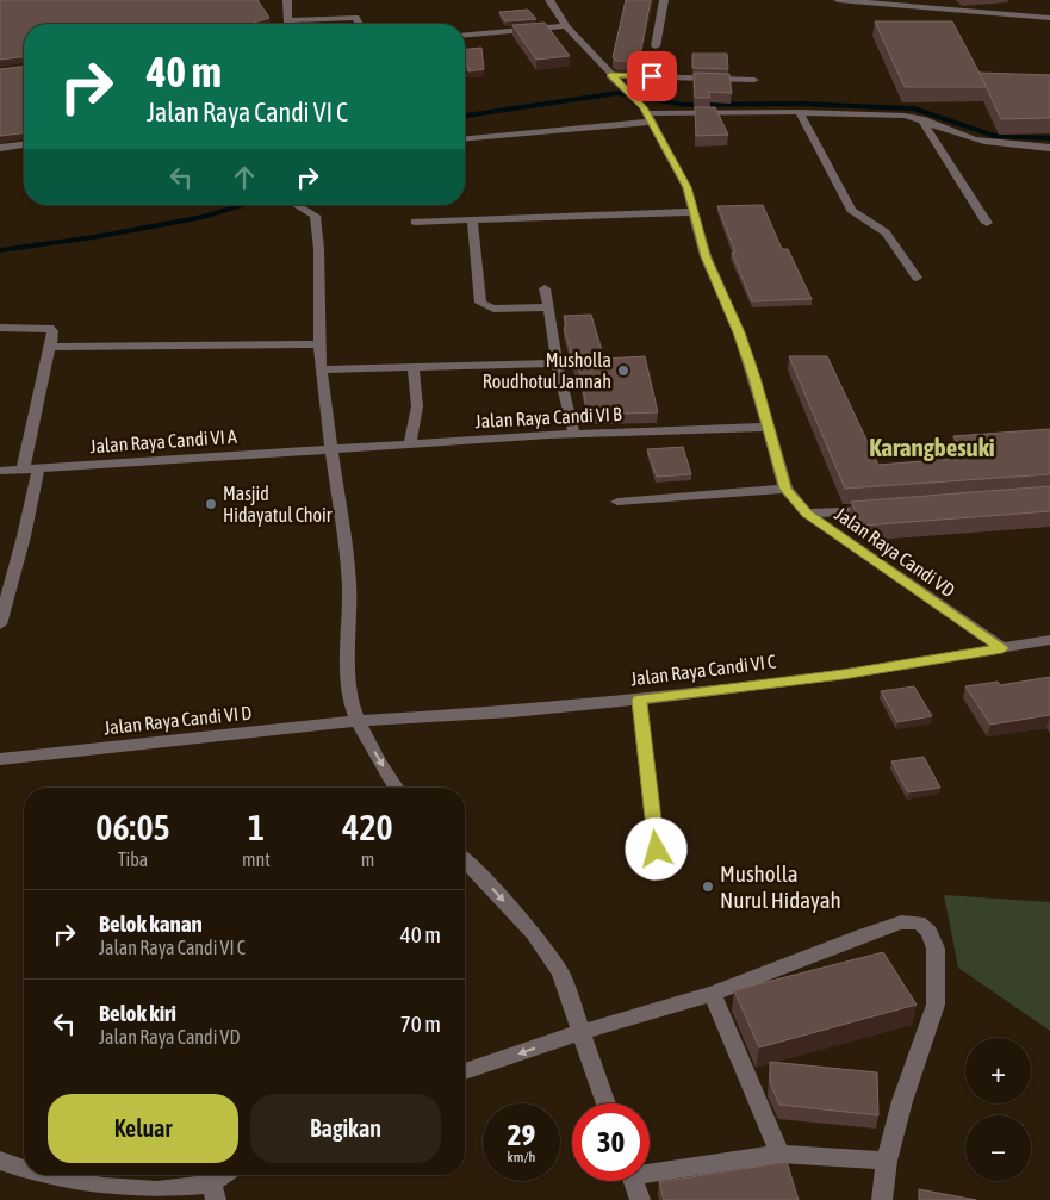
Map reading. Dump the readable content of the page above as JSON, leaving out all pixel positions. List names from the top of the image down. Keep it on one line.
{"streets":{"street":["Jalan Raya Candi VI B","Jalan Raya Candi VI A","Jalan Raya Candi VD","Jalan Raya Candi VI C","Jalan Raya Candi VI D"]},"crossings":[["Jalan Raya Candi VI B","Jalan Raya Candi VI A"],["Jalan Raya Candi VI B","Jalan Raya Candi VD"],["Jalan Raya Candi VD","Jalan Raya Candi VI C"],["Jalan Raya Candi VI C","Jalan Raya Candi VI D"]],"districts":["Karangbesuki"],"places":["Musholla Roudhotul Jannah","Masjid Hidayatul Choir","Musholla Nurul Hidayah"],"page":{"turn":["40 m","Jalan Raya Candi VI C"],"eta":["06:05","Tiba","1","mnt","420","m"],"list":[{"name":"Belok kanan","note":"Jalan Raya Candi VI C","value":"40 m"},{"name":"Belok kiri","note":"Jalan Raya Candi VD","value":"70 m"}],"map_buttons":["+","−"],"buttons":["Keluar","Bagikan"],"speed":"29 km/h","limit":"30"}}
